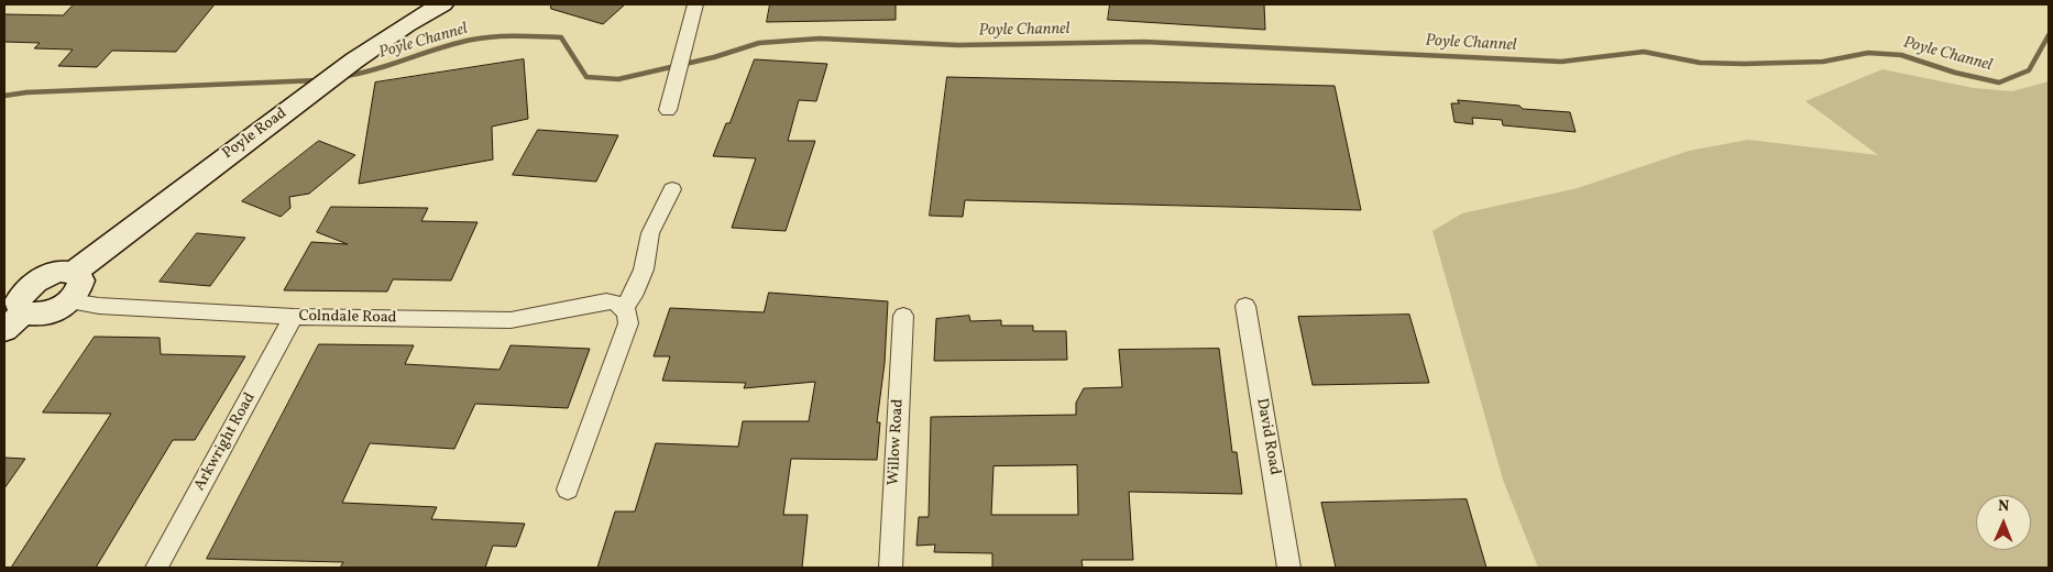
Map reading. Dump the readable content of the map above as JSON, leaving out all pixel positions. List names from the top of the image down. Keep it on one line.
{"streets":{"street":["Poyle Road","Colndale Road","David Road","Arkwright Road","Willow Road"]},"crossings":[["Poyle Road","Colndale Road"],["Colndale Road","Arkwright Road"]],"water":["Poyle Channel"],"north":"top"}
